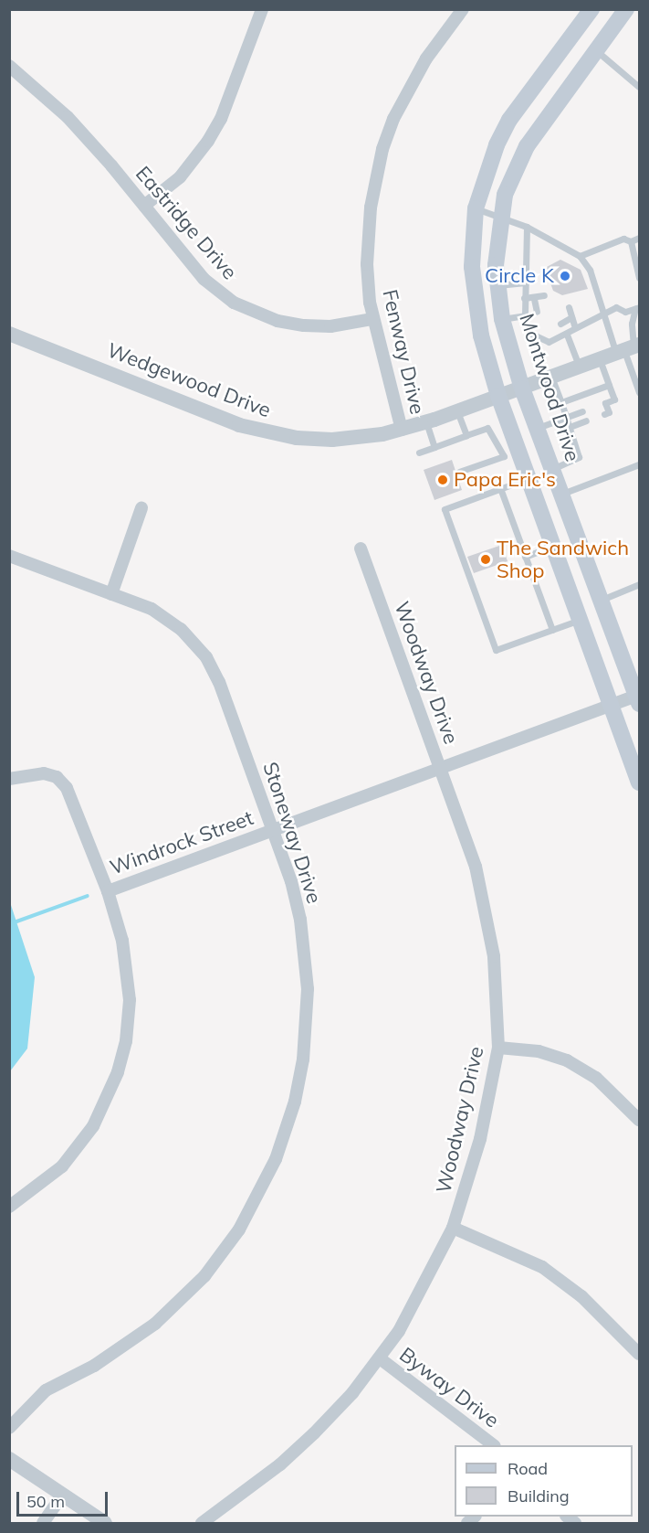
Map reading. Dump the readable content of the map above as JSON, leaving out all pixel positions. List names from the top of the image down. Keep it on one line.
{"streets":{"main road":["Montwood Drive"],"street":["Eastridge Drive","Fenway Drive","Wedgewood Drive","Woodway Drive","Stoneway Drive","Windrock Street","Byway Drive"]},"crossings":[["Eastridge Drive","Fenway Drive"],["Fenway Drive","Wedgewood Drive"],["Wedgewood Drive","Montwood Drive"],["Montwood Drive","Windrock Street"],["Woodway Drive","Windrock Street"],["Woodway Drive","Byway Drive"],["Stoneway Drive","Windrock Street"]],"places":["Circle K","Papa Eric's","The Sandwich Shop"],"legend":["Road","Building"],"scale_bar":"50 m"}
